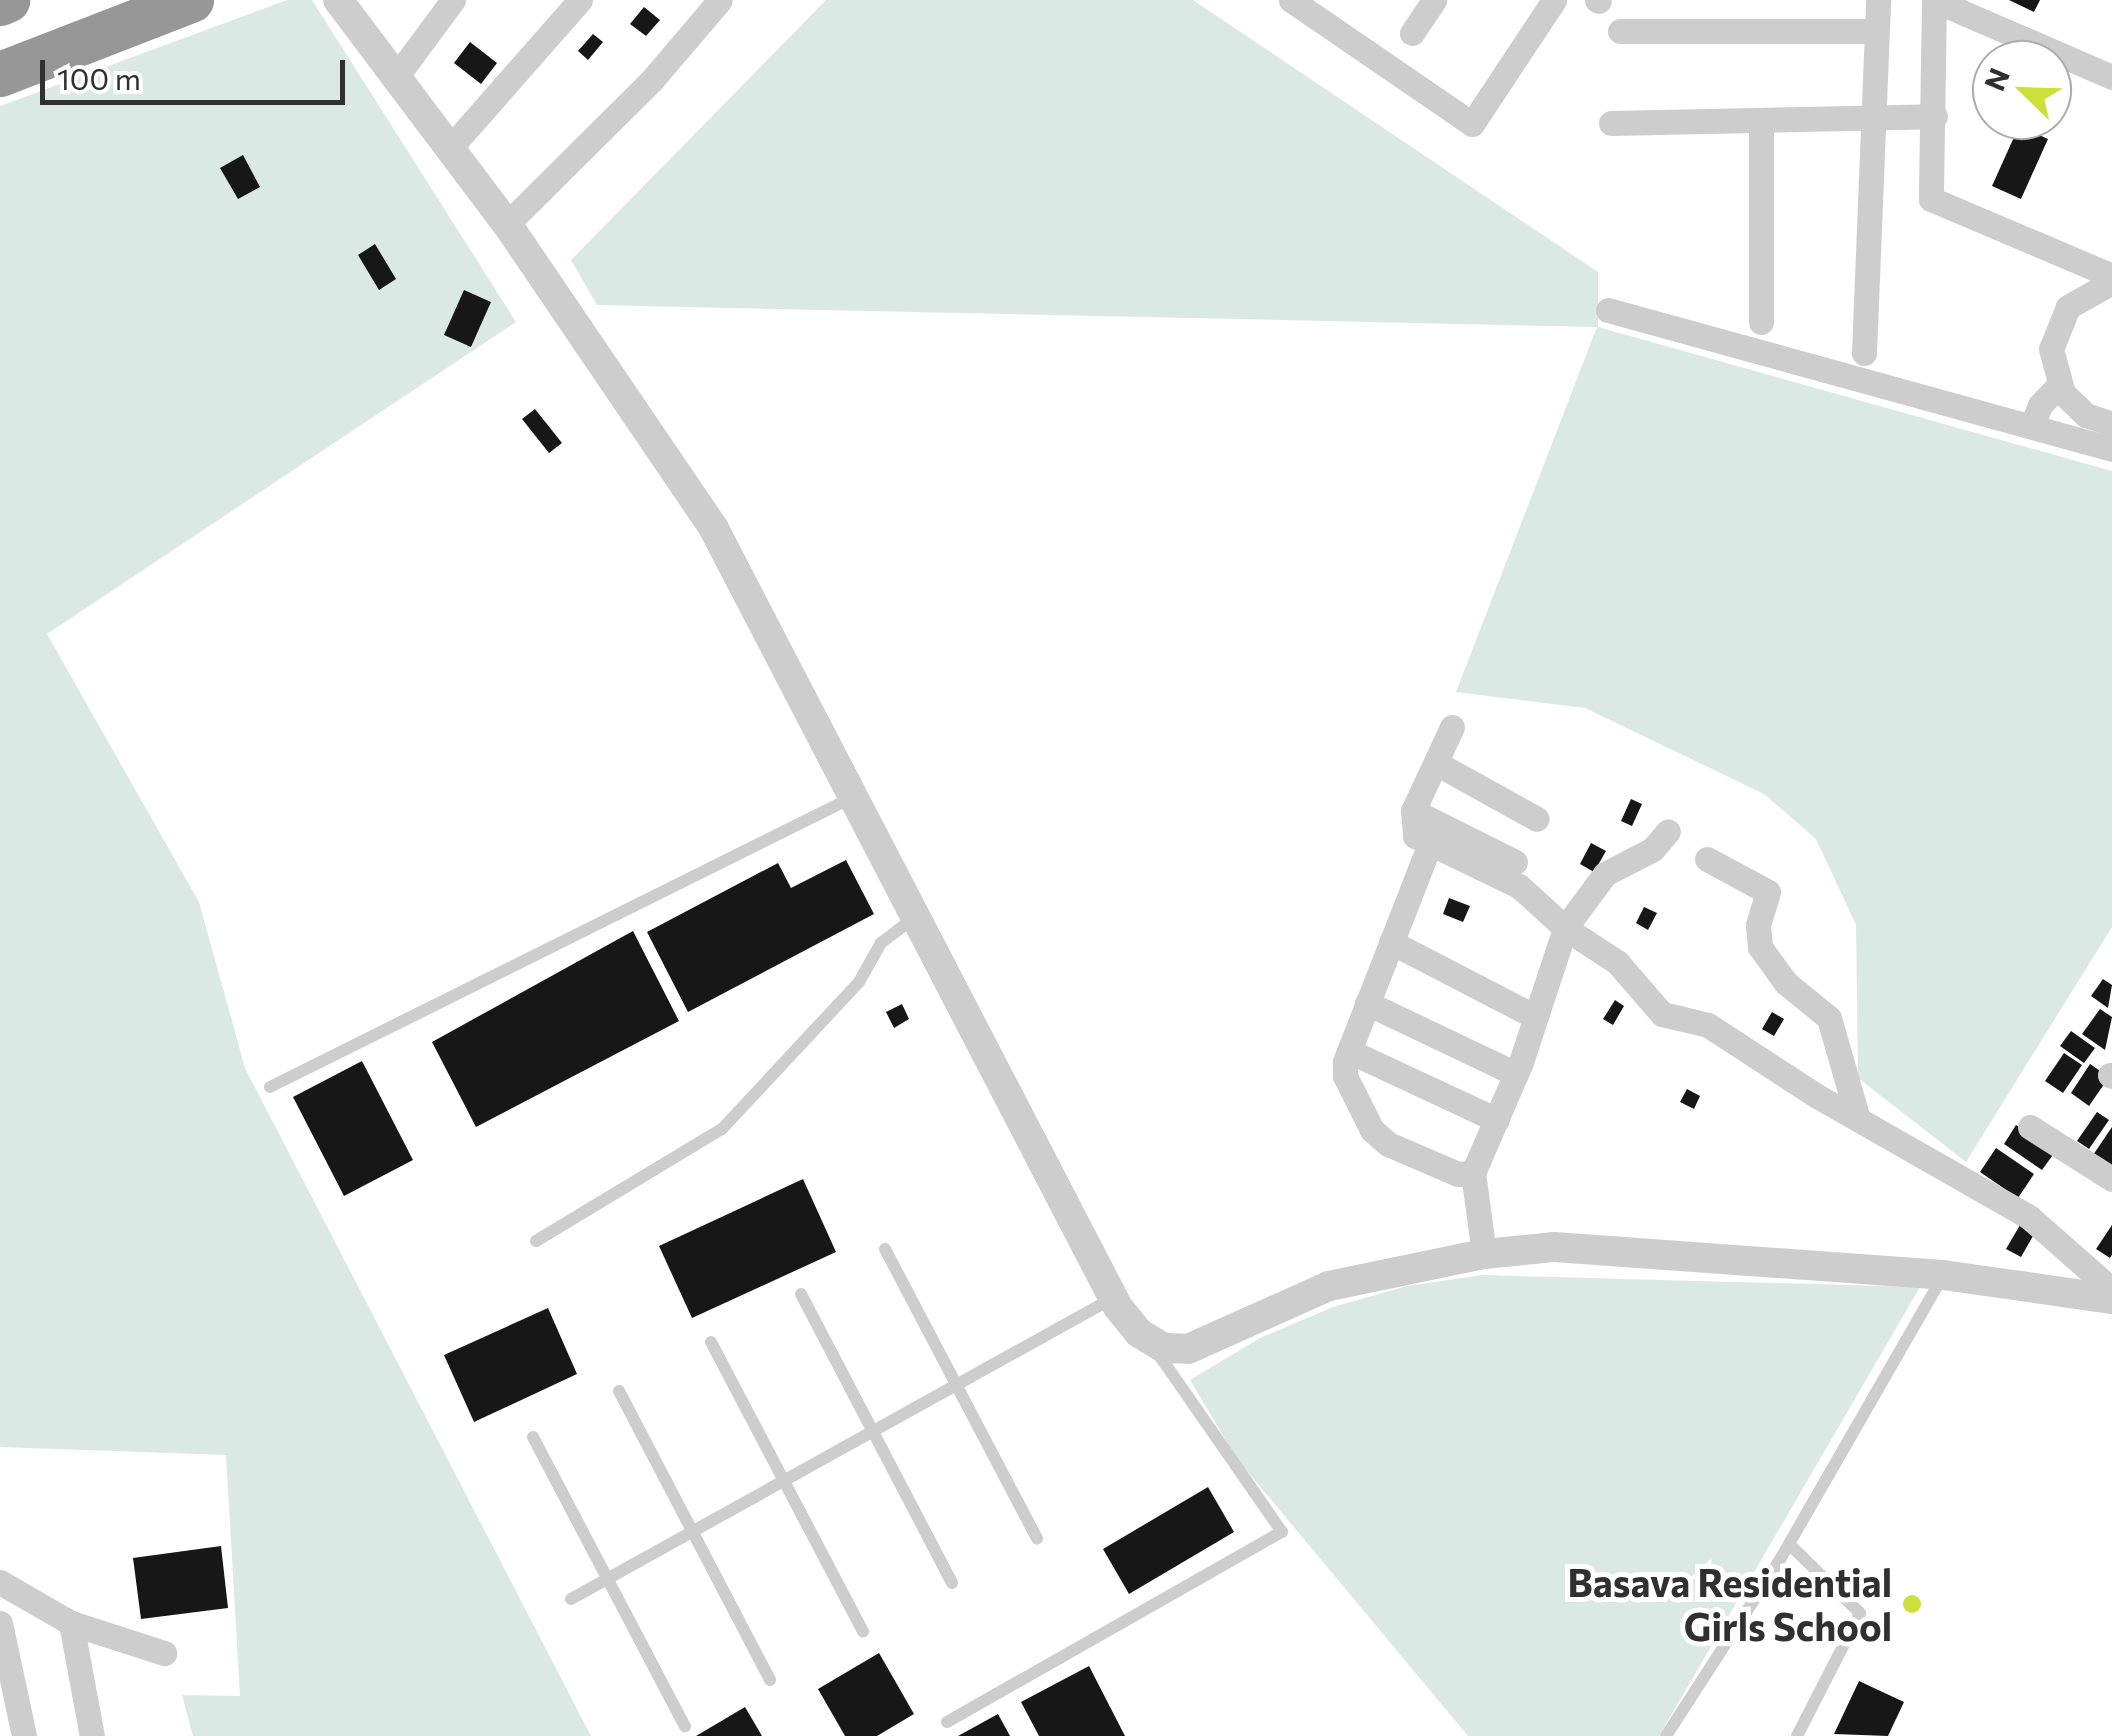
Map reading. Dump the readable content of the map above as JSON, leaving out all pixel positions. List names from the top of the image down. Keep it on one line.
{"places":["Basava Residential Girls School"],"scale_bar":"100 m","north":"top left"}
